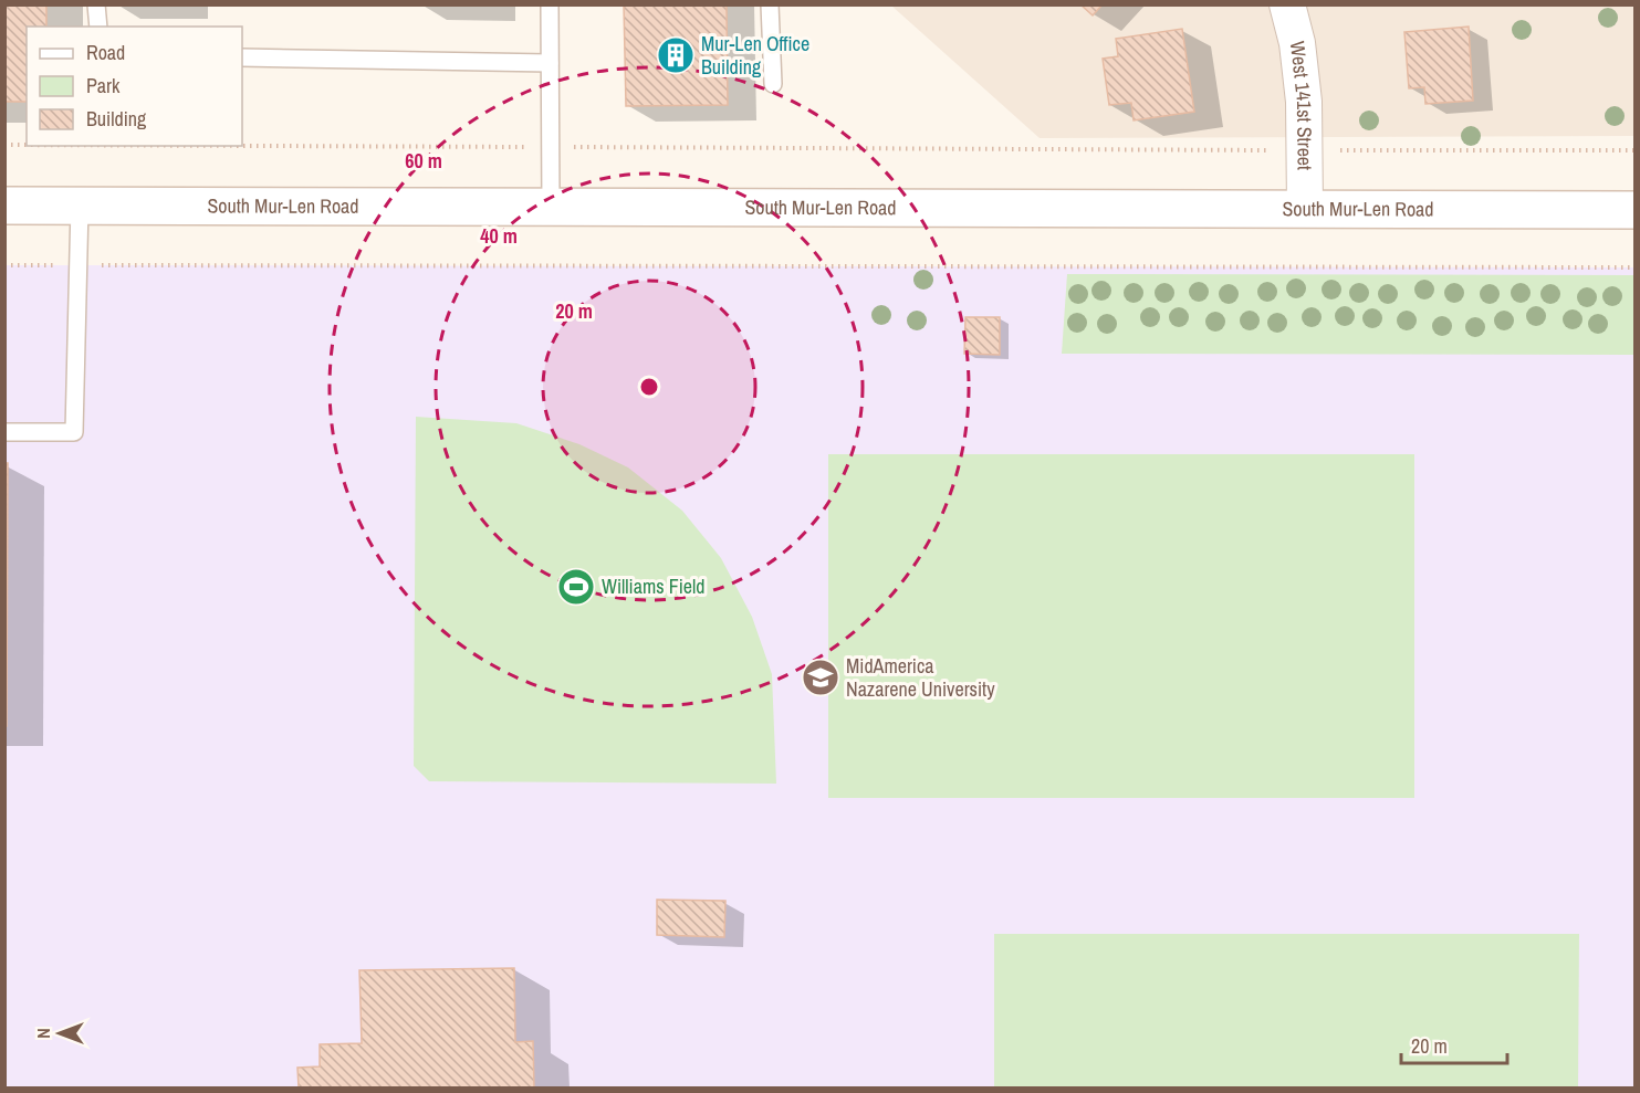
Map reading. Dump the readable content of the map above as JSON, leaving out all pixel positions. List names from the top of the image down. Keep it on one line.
{"streets":{"main road":["South Mur-Len Road"],"street":["West 141st Street"]},"crossings":[["West 141st Street","South Mur-Len Road"]],"places":{"building":["Mur-Len Office Building"],"sports":["Williams Field"],"school or university":["MidAmerica Nazarene University"]},"legend":["Road","Park","Building"],"scale_bar":"20 m","north":"left","rings":["60 m","40 m","20 m"]}
